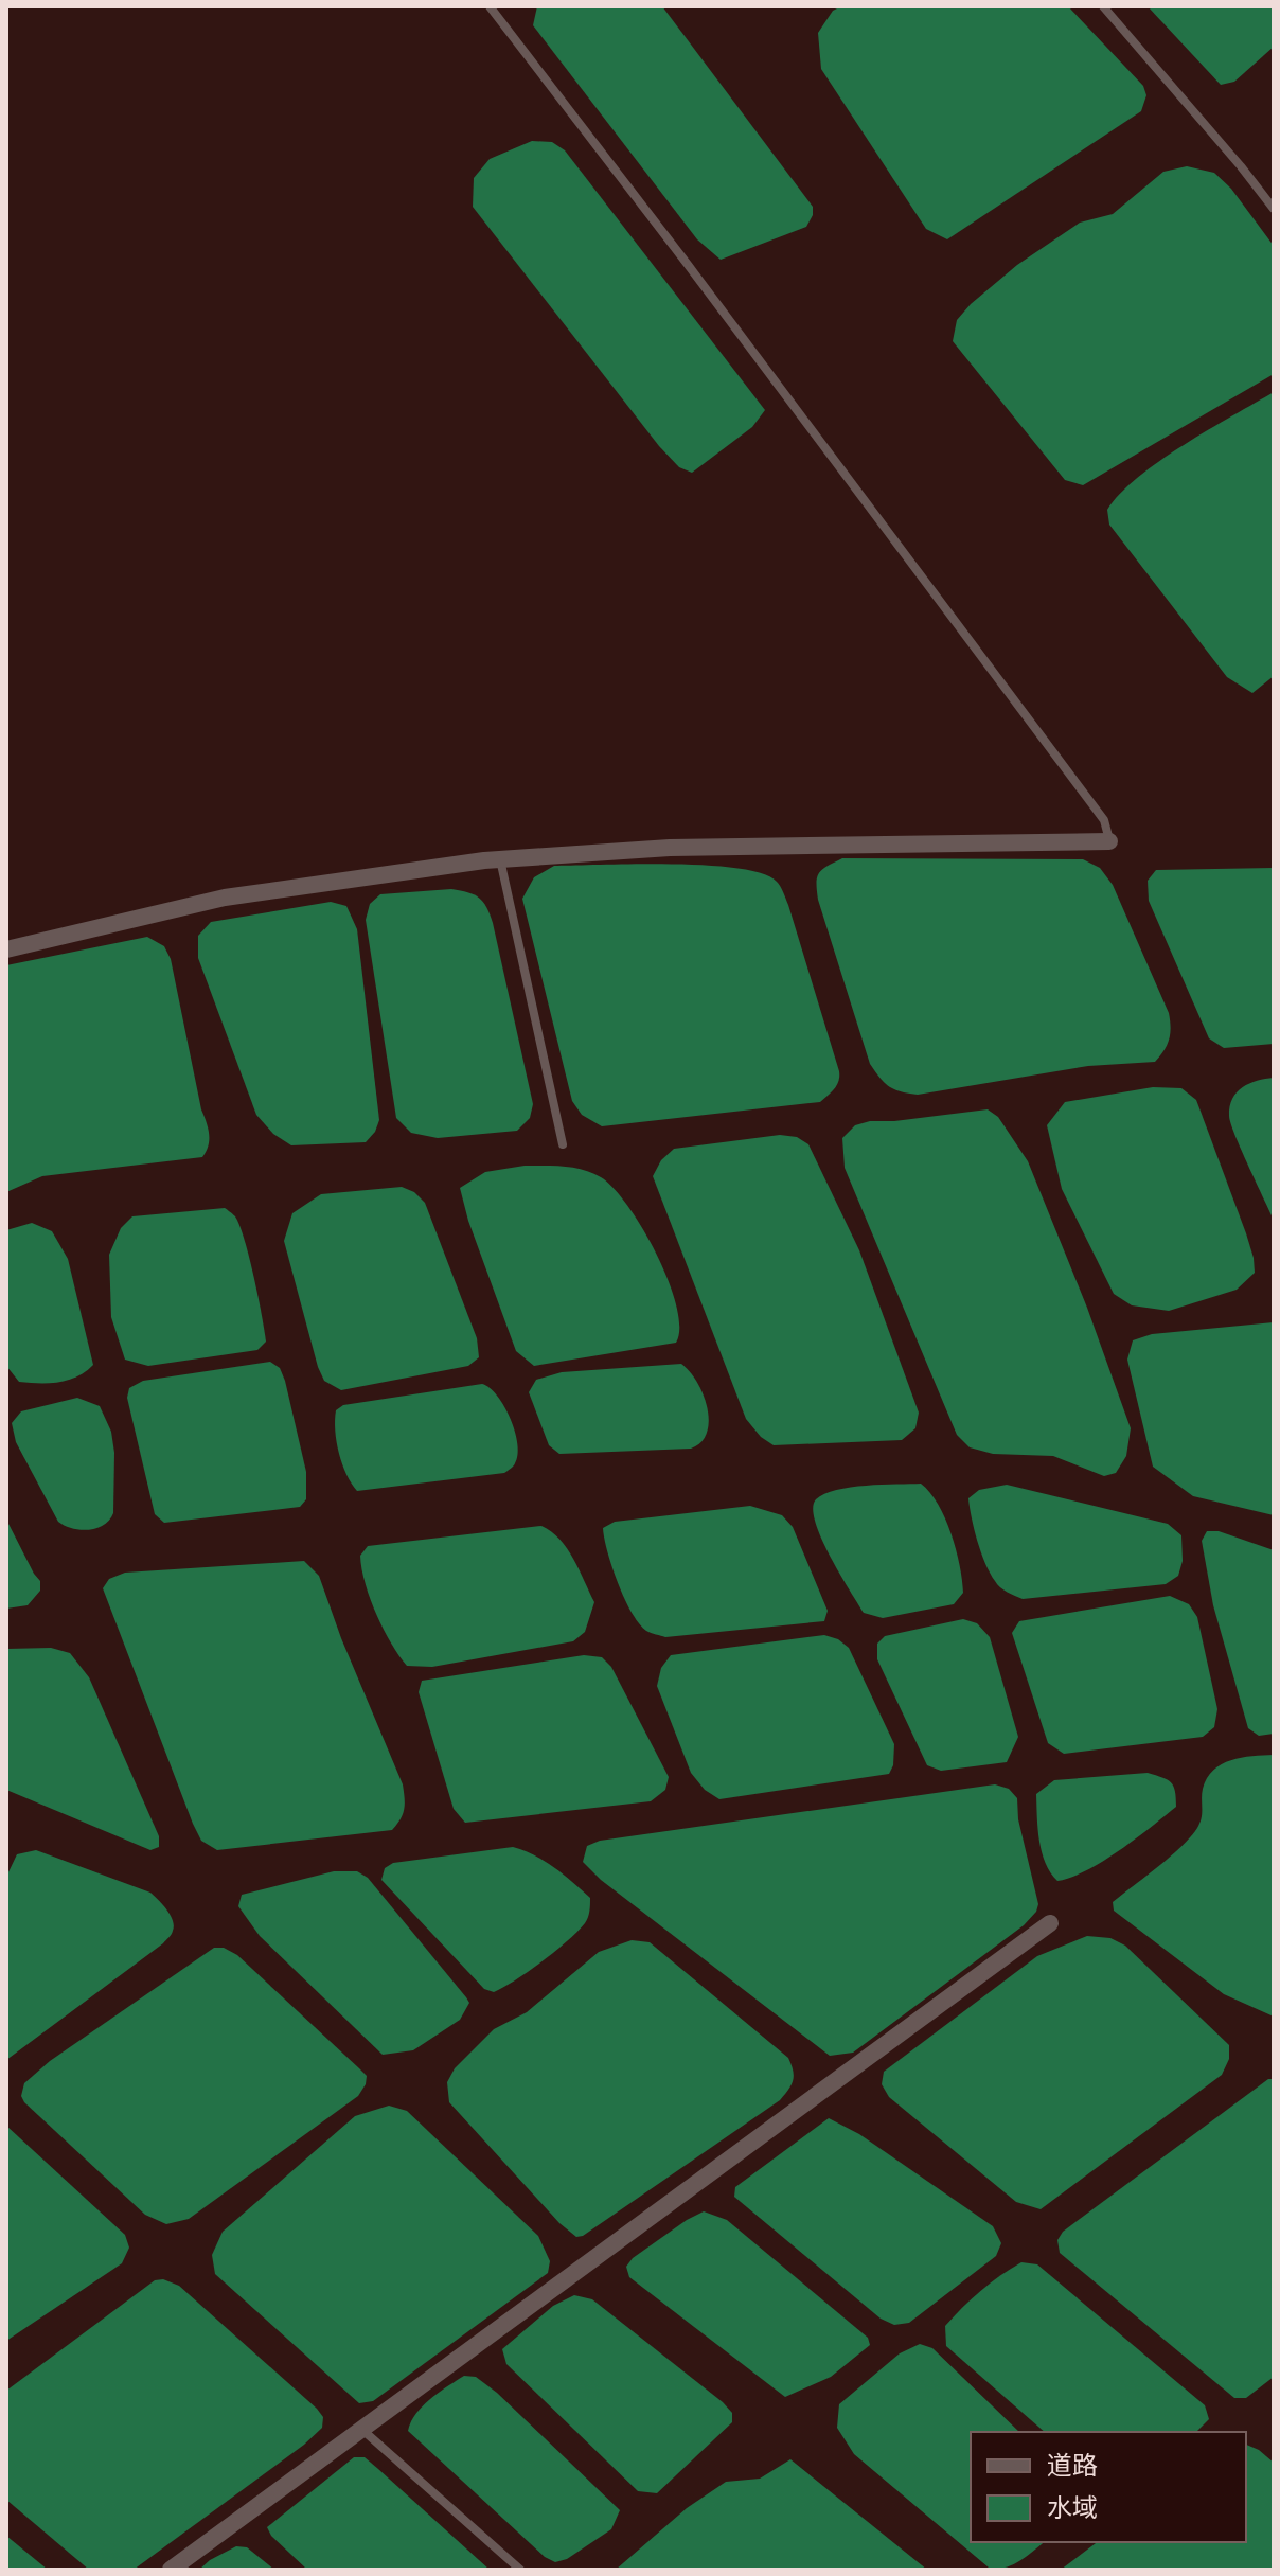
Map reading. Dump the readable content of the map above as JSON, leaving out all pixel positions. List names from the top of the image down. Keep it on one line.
{"legend":["道路","水域"]}
